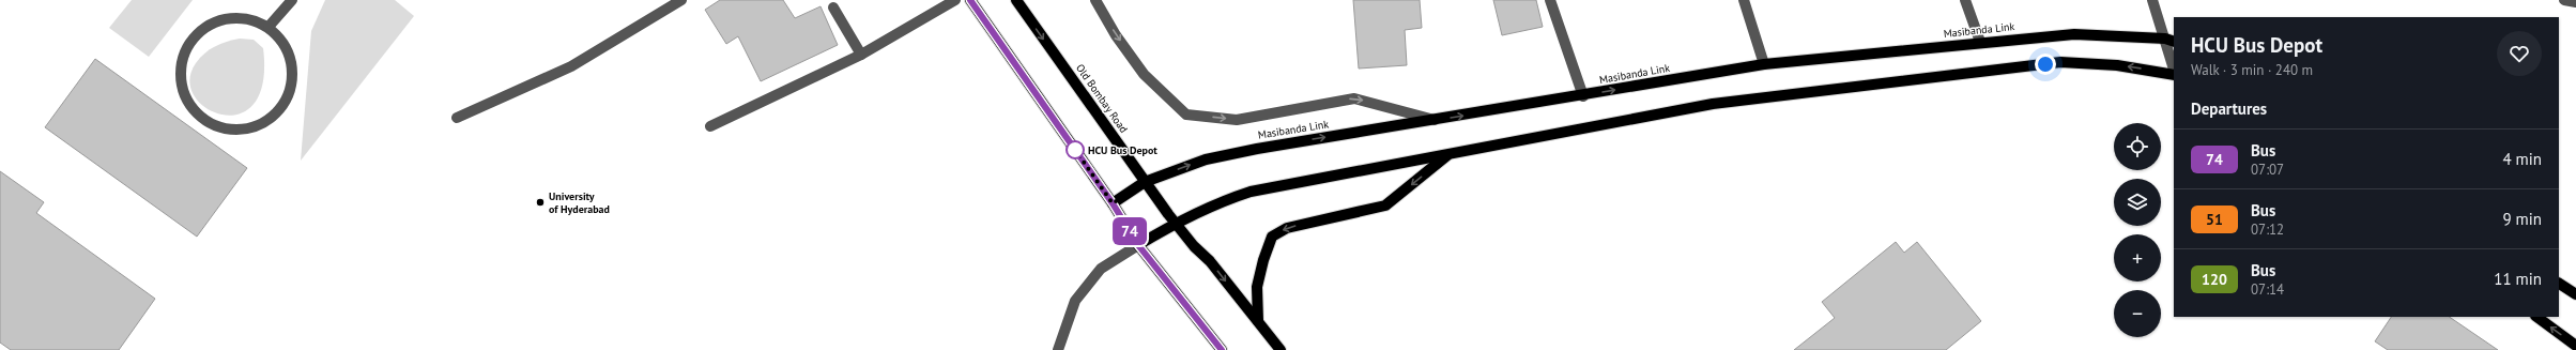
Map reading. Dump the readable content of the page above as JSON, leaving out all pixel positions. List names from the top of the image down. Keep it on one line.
{"streets":{"main road":["Masibanda Link","Old Bombay Road"]},"crossings":[["Masibanda Link","Old Bombay Road"]],"places":["HCU Bus Depot","University of Hyderabad"],"lines":["bus line 74"],"page":{"on_map":"74","heading":[["HCU Bus Depot","Walk · 3 min · 240 m"],"Departures"],"map_buttons":["+","−"],"list":[{"mark":"74","name":"Bus","note":"07:07","value":"4 min"},{"mark":"51","name":"Bus","note":"07:12","value":"9 min"},{"mark":"120","name":"Bus","note":"07:14","value":"11 min"}]}}
